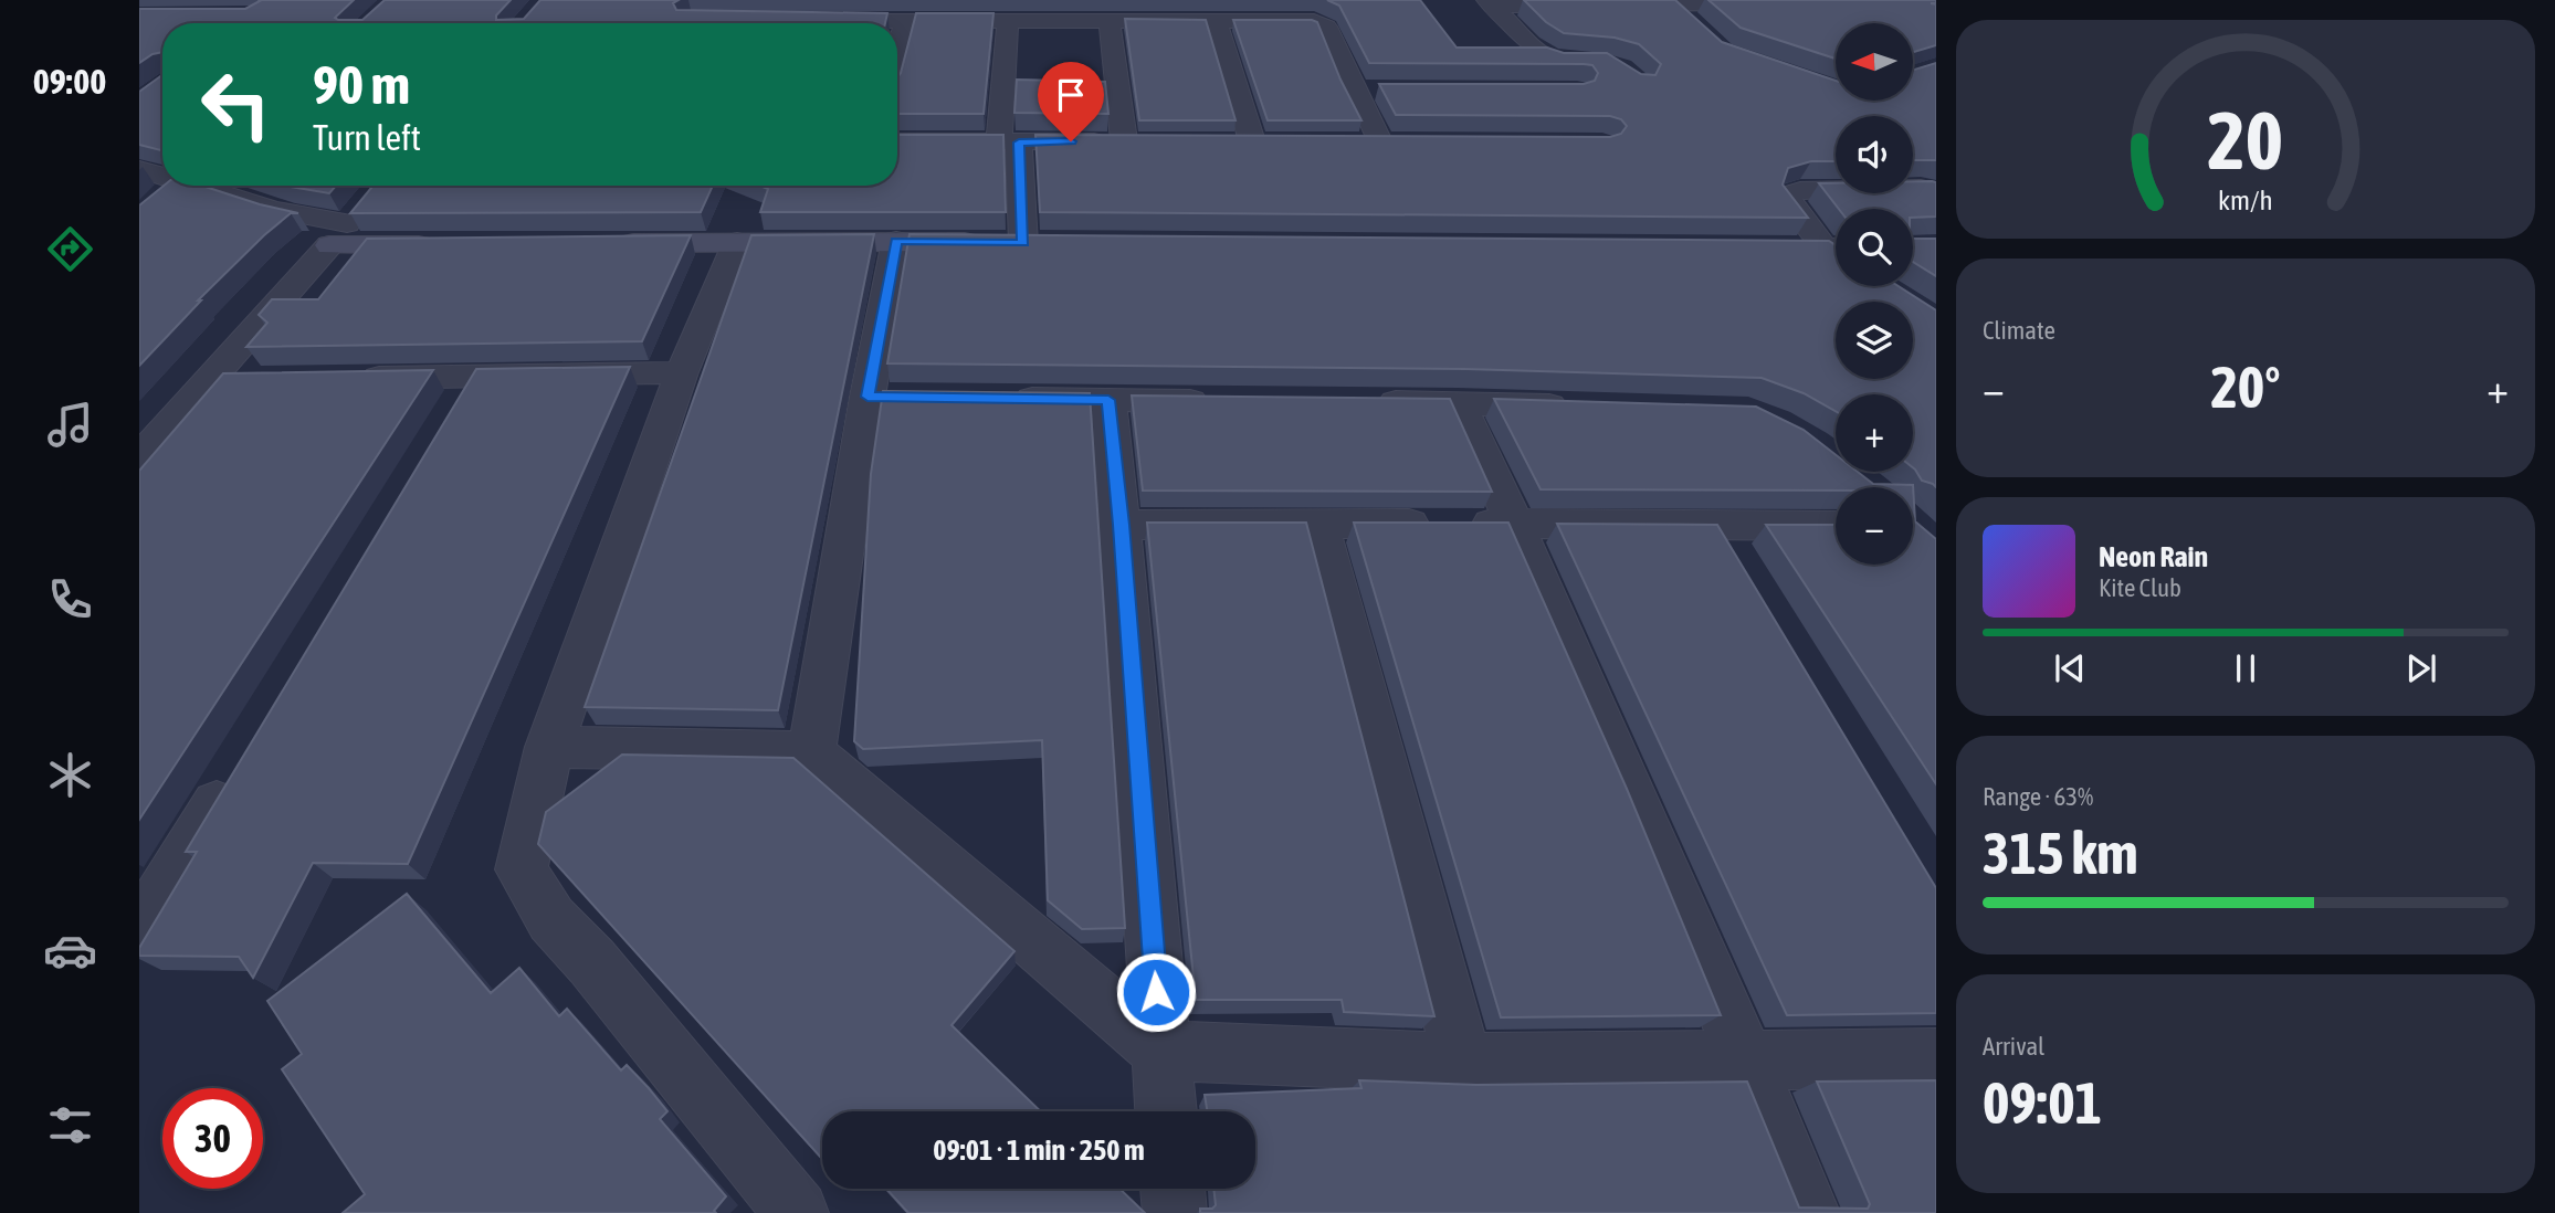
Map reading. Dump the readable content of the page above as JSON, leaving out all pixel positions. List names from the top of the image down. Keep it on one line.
{"north":"left","page":{"tabs":"09:00","map_buttons":["+","−"],"turn":["90 m","Turn left"],"tile":["Climate",["Range · 63%","315 km"],["Arrival","09:01"]],"heat":["−","20°","+"],"song":["Neon Rain","Kite Club"],"limit":"30","trip":"09:01 · 1 min · 250 m","gauge":["20","km/h"]}}
